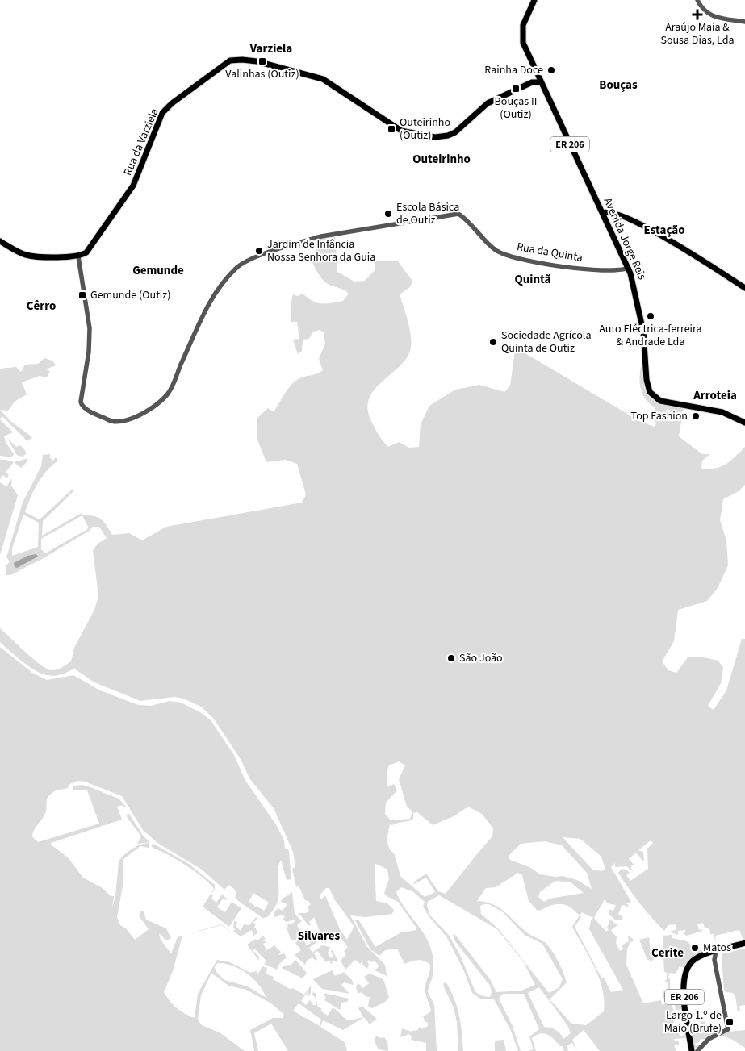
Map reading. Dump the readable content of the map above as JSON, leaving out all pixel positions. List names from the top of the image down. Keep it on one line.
{"streets":{"main road":["Rua da Varziela","ER 206","Avenida Jorge Reis"],"street":["Rua da Quinta"]},"crossings":[["Rua da Varziela","Rua da Quinta"],["Avenida Jorge Reis","Rua da Quinta"]],"districts":["Varziela","Bouças","Outeirinho","Estação","Gemunde","Quintã","Cêrro","Arroteia","Silvares","Cerite"],"places":{"health":["Araújo Maia & Sousa Dias, Lda"],"transit":["Valinhas (Outiz)","Bouças II (Outiz)","Outeirinho (Outiz)","Gemunde (Outiz)","Largo 1.º de Maio (Brufe)"],"other":["Rainha Doce","Escola Básica de Outiz","Jardim de Infância Nossa Senhora da Guia","Auto Eléctrica-ferreira & Andrade Lda","Sociedade Agrícola Quinta de Outiz","Top Fashion","São João","Matos"]}}
